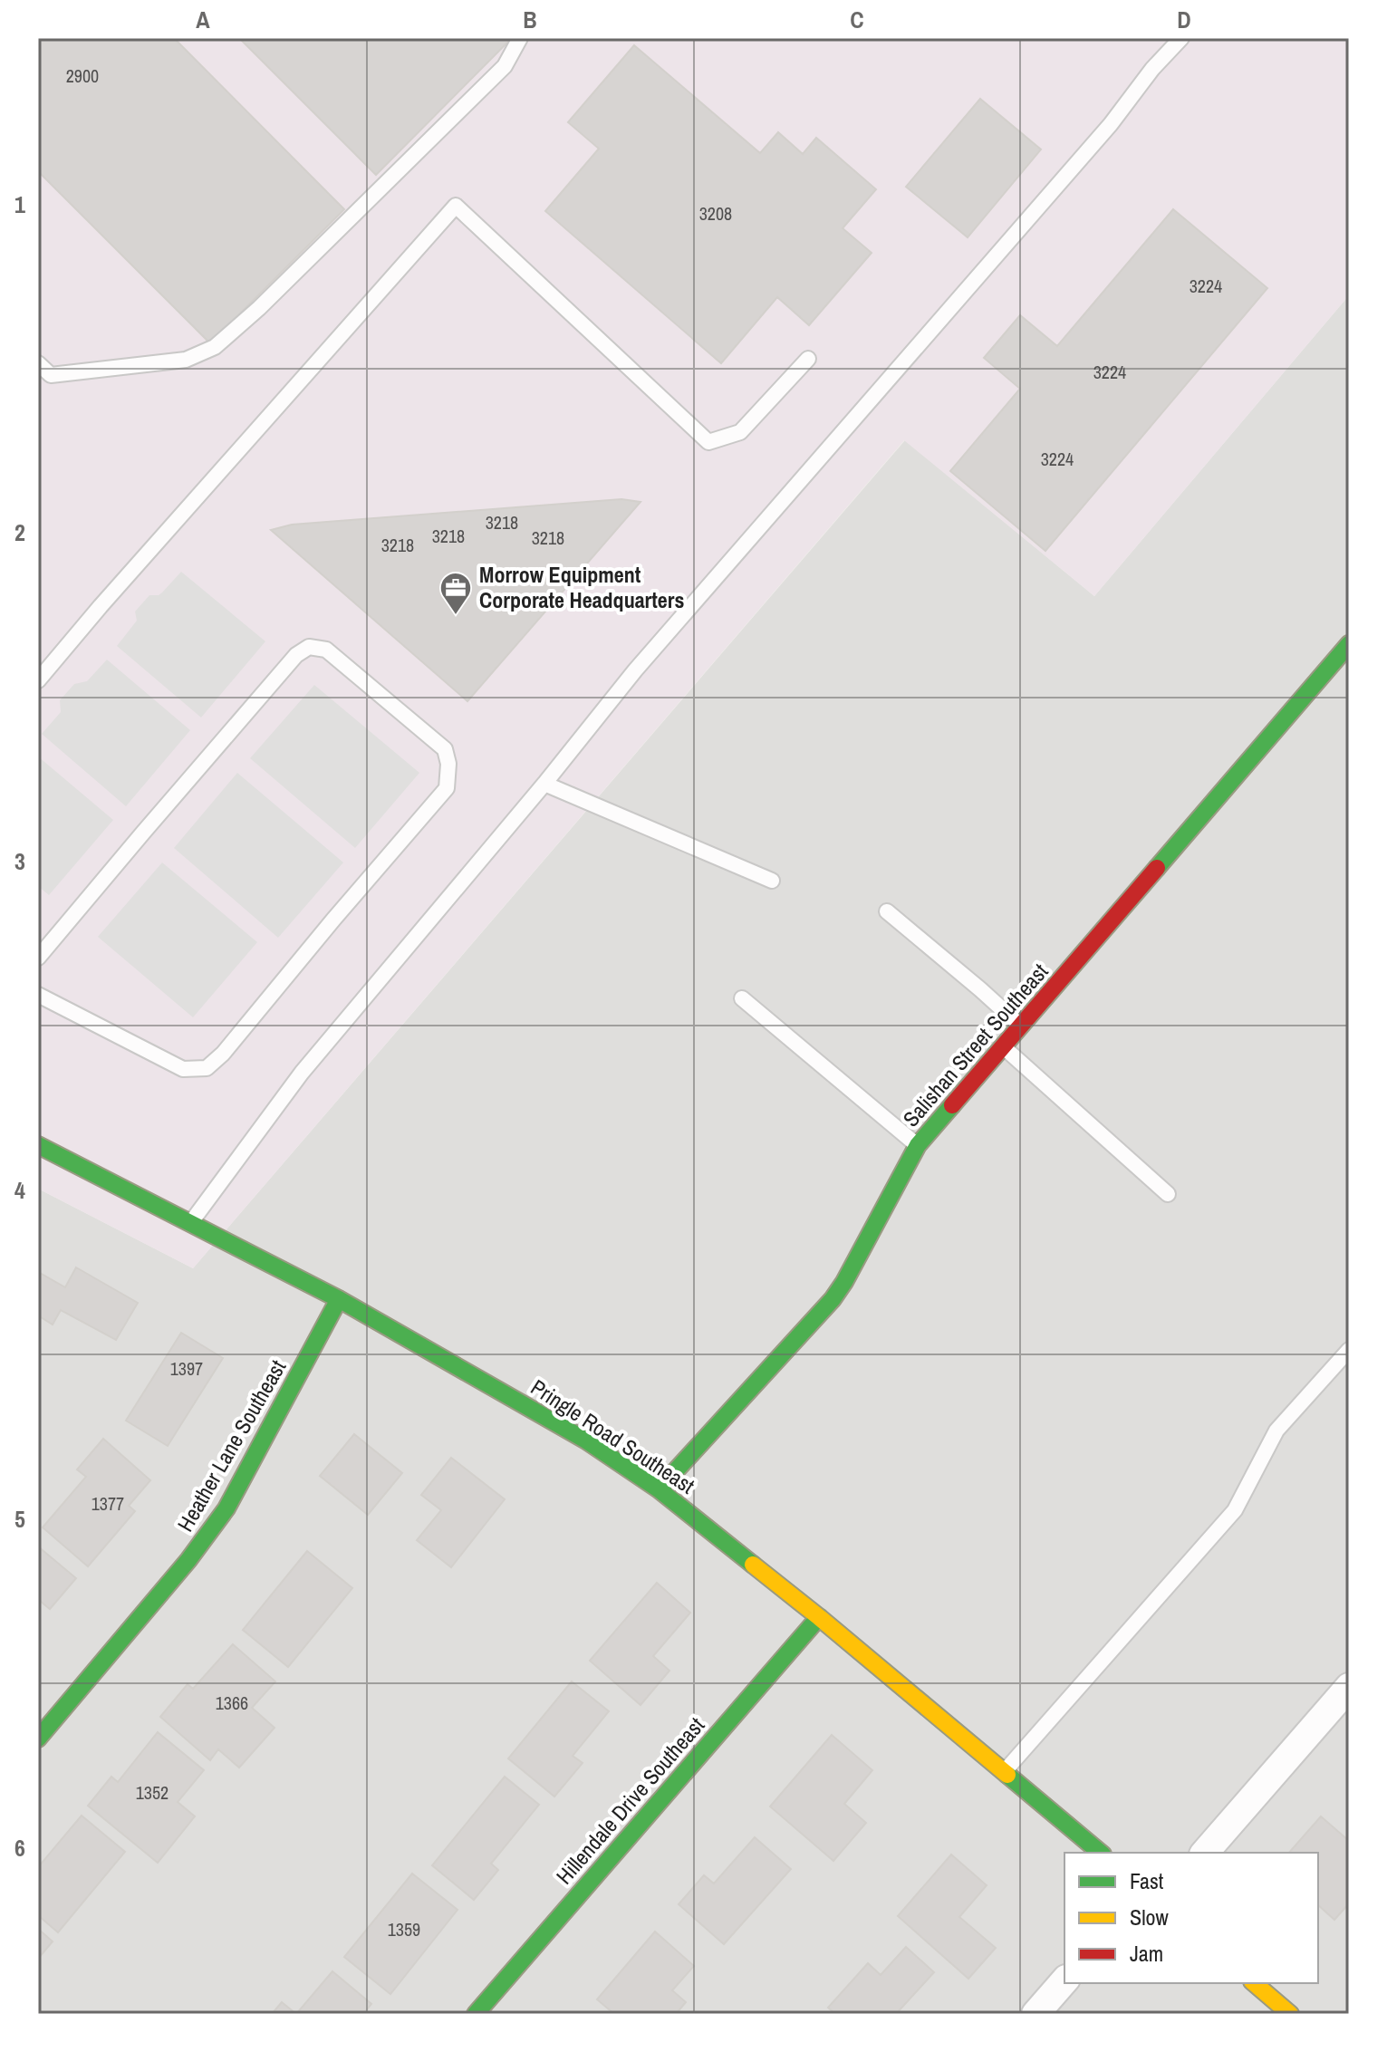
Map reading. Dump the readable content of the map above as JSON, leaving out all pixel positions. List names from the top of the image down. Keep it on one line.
{"streets":{"street":["Salishan Street Southeast","Pringle Road Southeast","Heather Lane Southeast","Hillendale Drive Southeast"]},"crossings":[["Salishan Street Southeast","Pringle Road Southeast"],["Pringle Road Southeast","Heather Lane Southeast"],["Pringle Road Southeast","Hillendale Drive Southeast"]],"places":{"office":["Morrow Equipment Corporate Headquarters"]},"house_numbers":["2900","3208","3224","3224","3224","3218","3218","3218","3218","1397","1377","1366","1352","1359"],"legend":["Fast","Slow","Jam"],"grid":{"columns":["A","B","C","D"],"rows":["1","2","3","4","5","6"]}}
